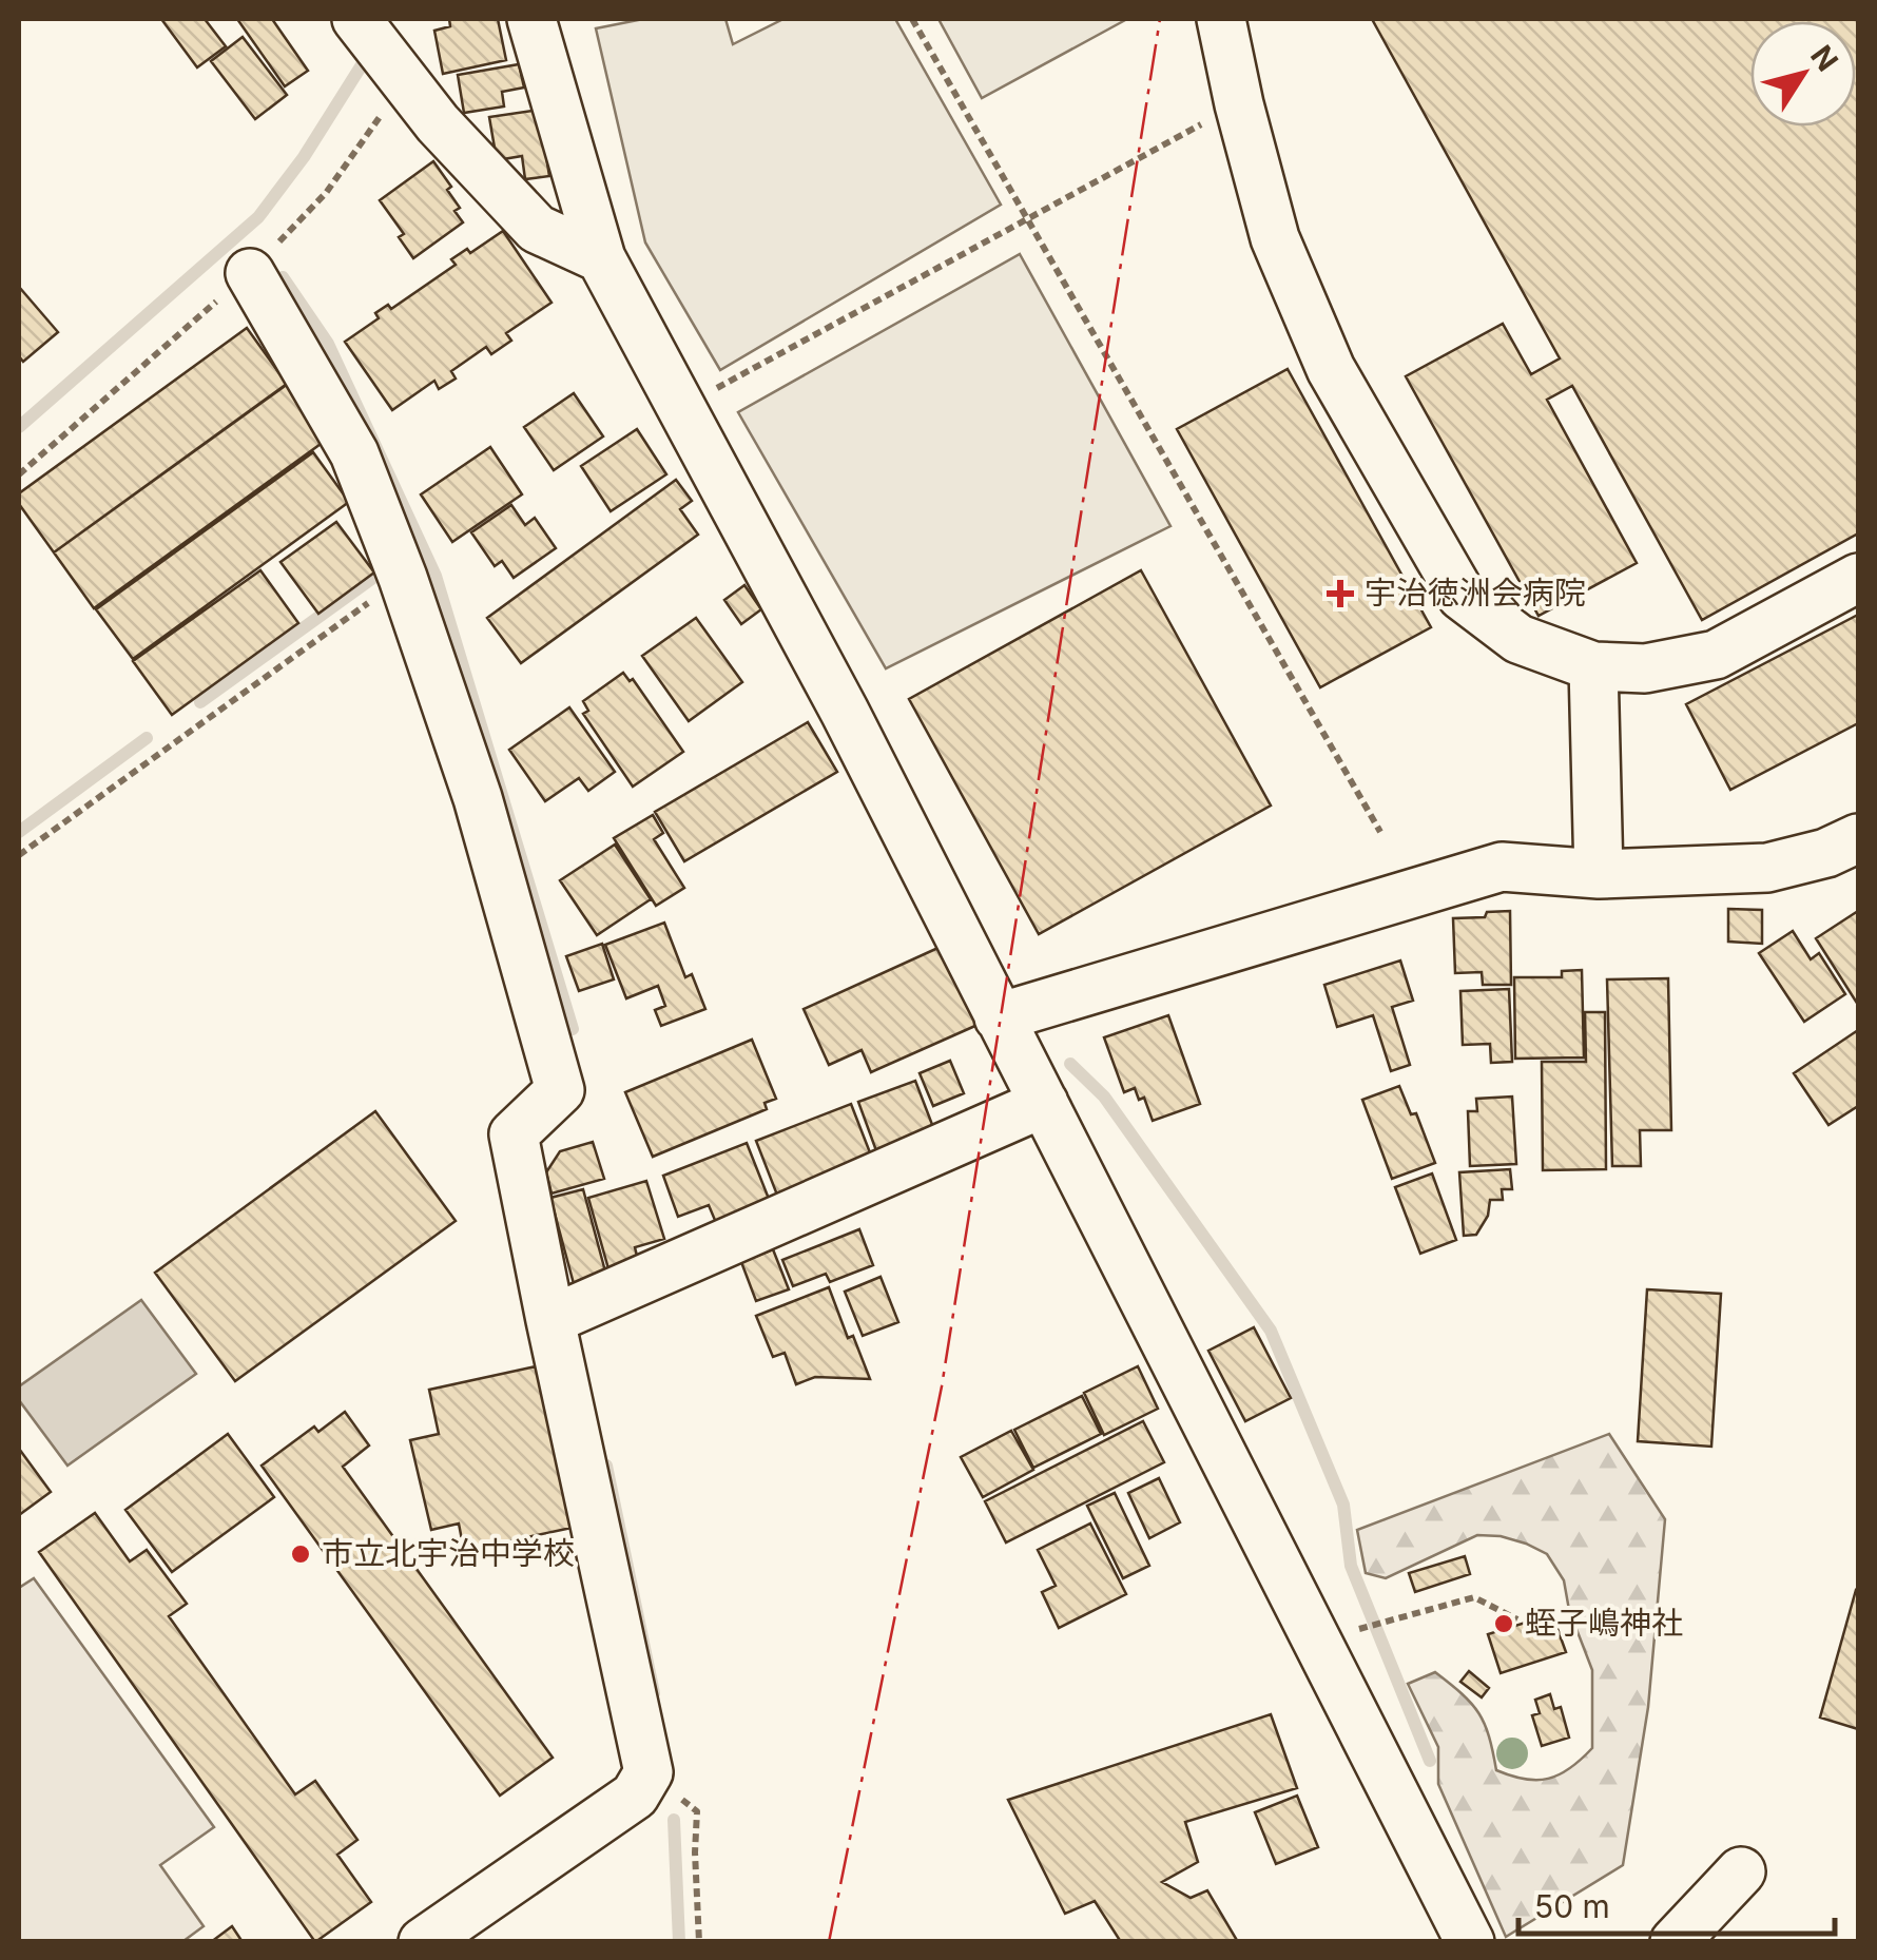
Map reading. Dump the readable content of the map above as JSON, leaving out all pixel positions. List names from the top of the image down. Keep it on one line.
{"places":{"health":["宇治徳洲会病院"],"other":["市立北宇治中学校","蛭子嶋神社"]},"scale_bar":"50 m","north":"top right"}
